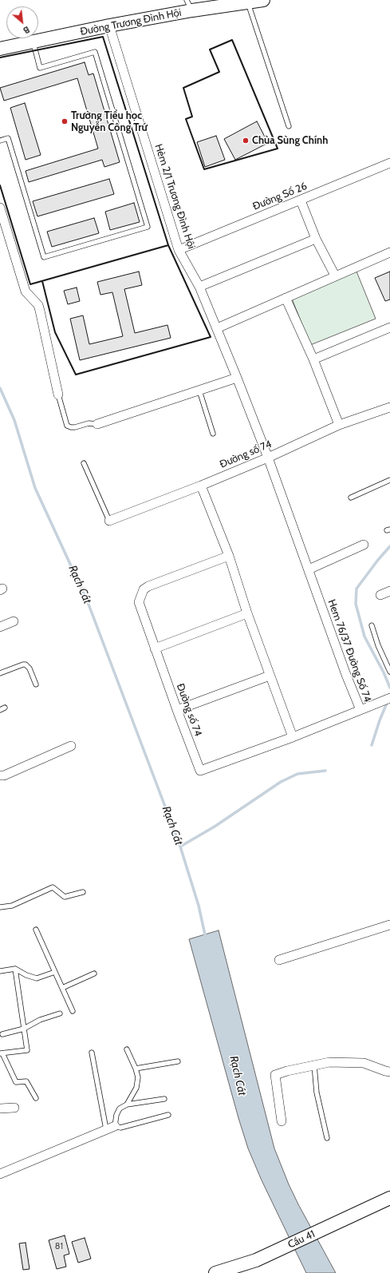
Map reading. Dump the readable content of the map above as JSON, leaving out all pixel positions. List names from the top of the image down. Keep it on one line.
{"streets":{"street":["Đường Trương Đình Hội","Hẻm 2/1 Trương Đình Hội","Đường Số 26","Đường số 74","Hem 76/37 Đường Số 74","Cầu 41"]},"crossings":[["Đường Trương Đình Hội","Hẻm 2/1 Trương Đình Hội"],["Hẻm 2/1 Trương Đình Hội","Đường Số 26"],["Hẻm 2/1 Trương Đình Hội","Đường số 74"],["Hẻm 2/1 Trương Đình Hội","Hem 76/37 Đường Số 74"],["Đường số 74","Hem 76/37 Đường Số 74"]],"water":["Rạch Cát"],"places":["Trường Tiểu học Nguyễn Công Trứ","Chùa Sùng Chính"],"house_numbers":["81"],"north":"bottom right"}
